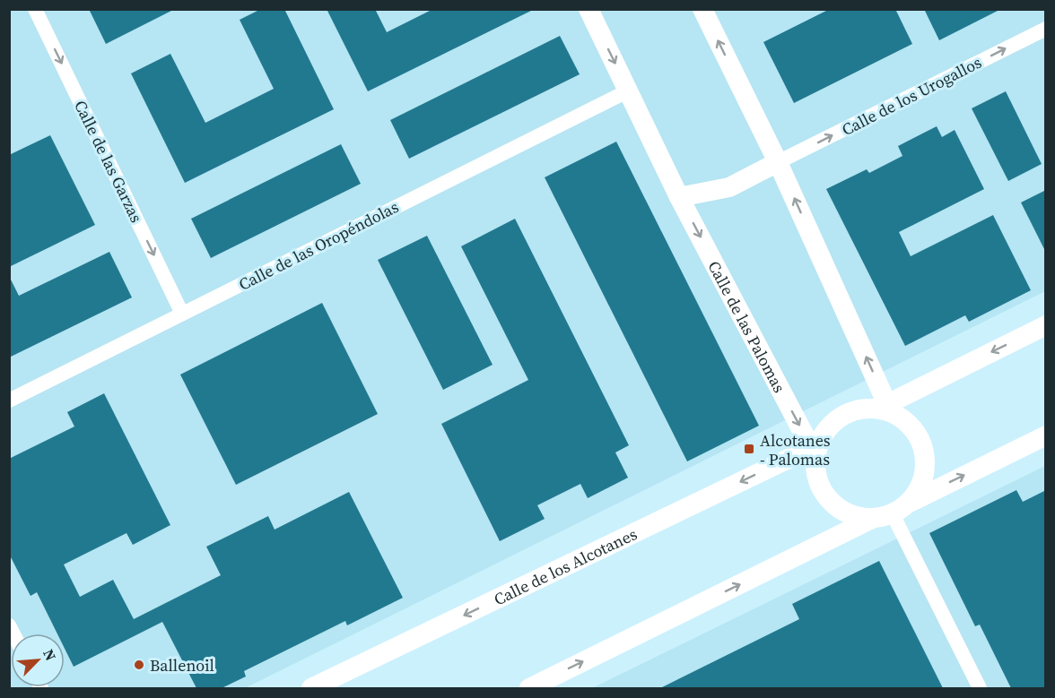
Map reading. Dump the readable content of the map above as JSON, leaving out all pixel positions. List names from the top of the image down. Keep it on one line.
{"streets":{"street":["Calle de los Urogallos","Calle de las Garzas","Calle de las Oropéndolas","Calle de las Palomas","Calle de los Alcotanes"]},"crossings":[["Calle de las Garzas","Calle de las Oropéndolas"],["Calle de las Oropéndolas","Calle de las Palomas"],["Calle de las Palomas","Calle de los Alcotanes"]],"one_way":["Calle de los Urogallos","Calle de las Garzas"],"places":{"transit":["Alcotanes - Palomas"],"other":["Ballenoil"]},"north":"top right"}
